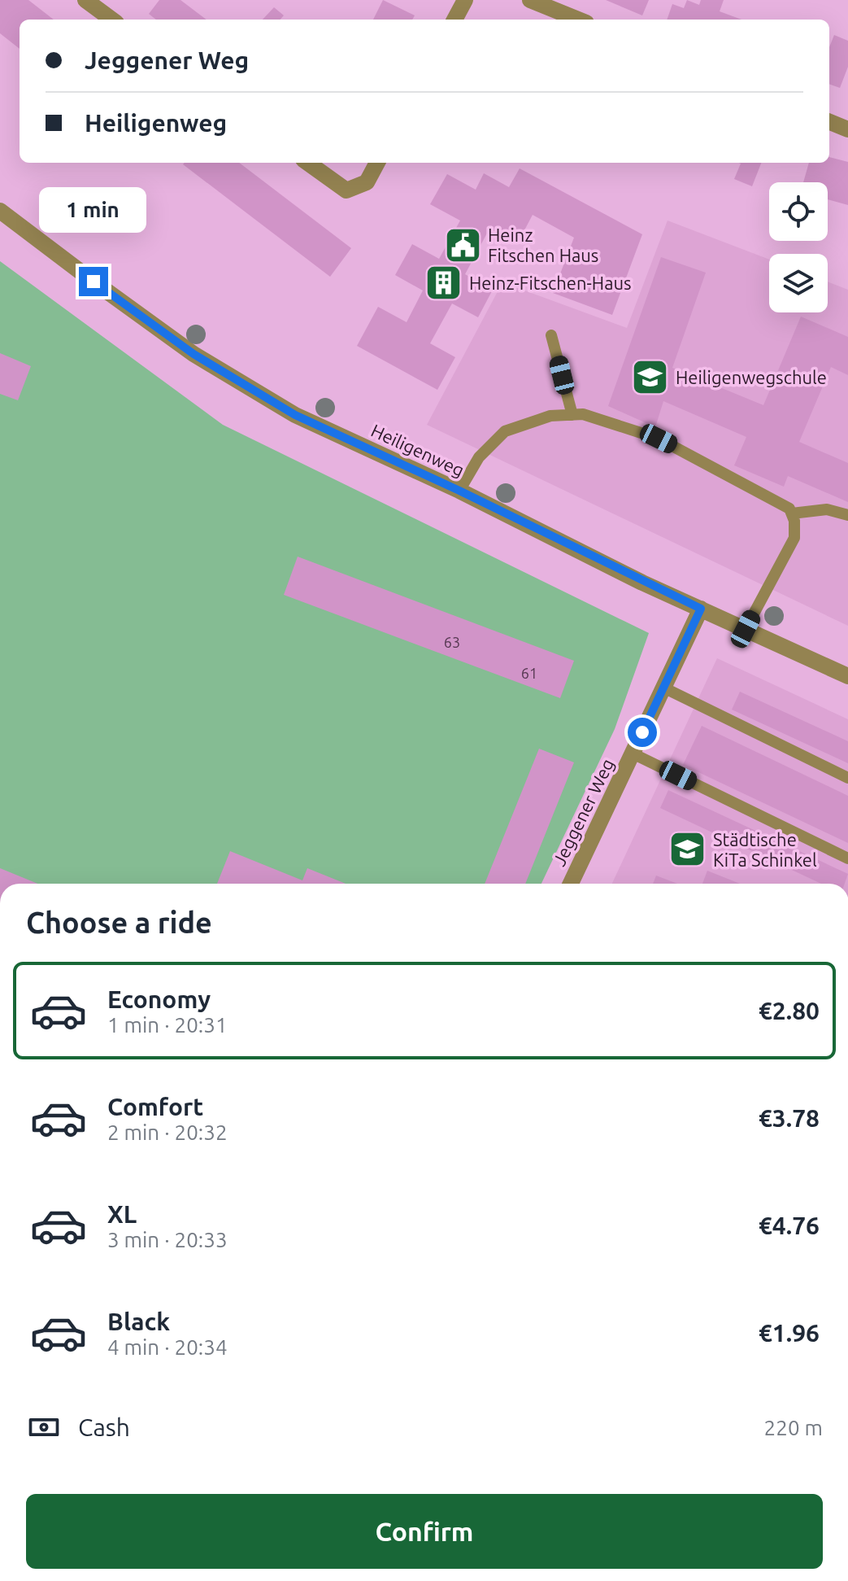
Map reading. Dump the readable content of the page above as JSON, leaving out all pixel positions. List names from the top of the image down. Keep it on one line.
{"streets":{"street":["Heiligenweg","Jeggener Weg"]},"crossings":[["Heiligenweg","Jeggener Weg"]],"places":{"public building":["Heinz Fitschen Haus"],"building":["Heinz-Fitschen-Haus"],"school or university":["Heiligenwegschule","Städtische KiTa Schinkel"]},"house_numbers":["63","61"],"page":{"banner":["Jeggener Weg","Heiligenweg"],"bubble":"1 min","heading":"Choose a ride","list":[{"name":"Economy","note":"1 min · 20:31","value":"€2.80"},{"name":"Comfort","note":"2 min · 20:32","value":"€3.78"},{"name":"XL","note":"3 min · 20:33","value":"€4.76"},{"name":"Black","note":"4 min · 20:34","value":"€1.96"}],"pay":["Cash","220 m"],"buttons":"Confirm"}}
